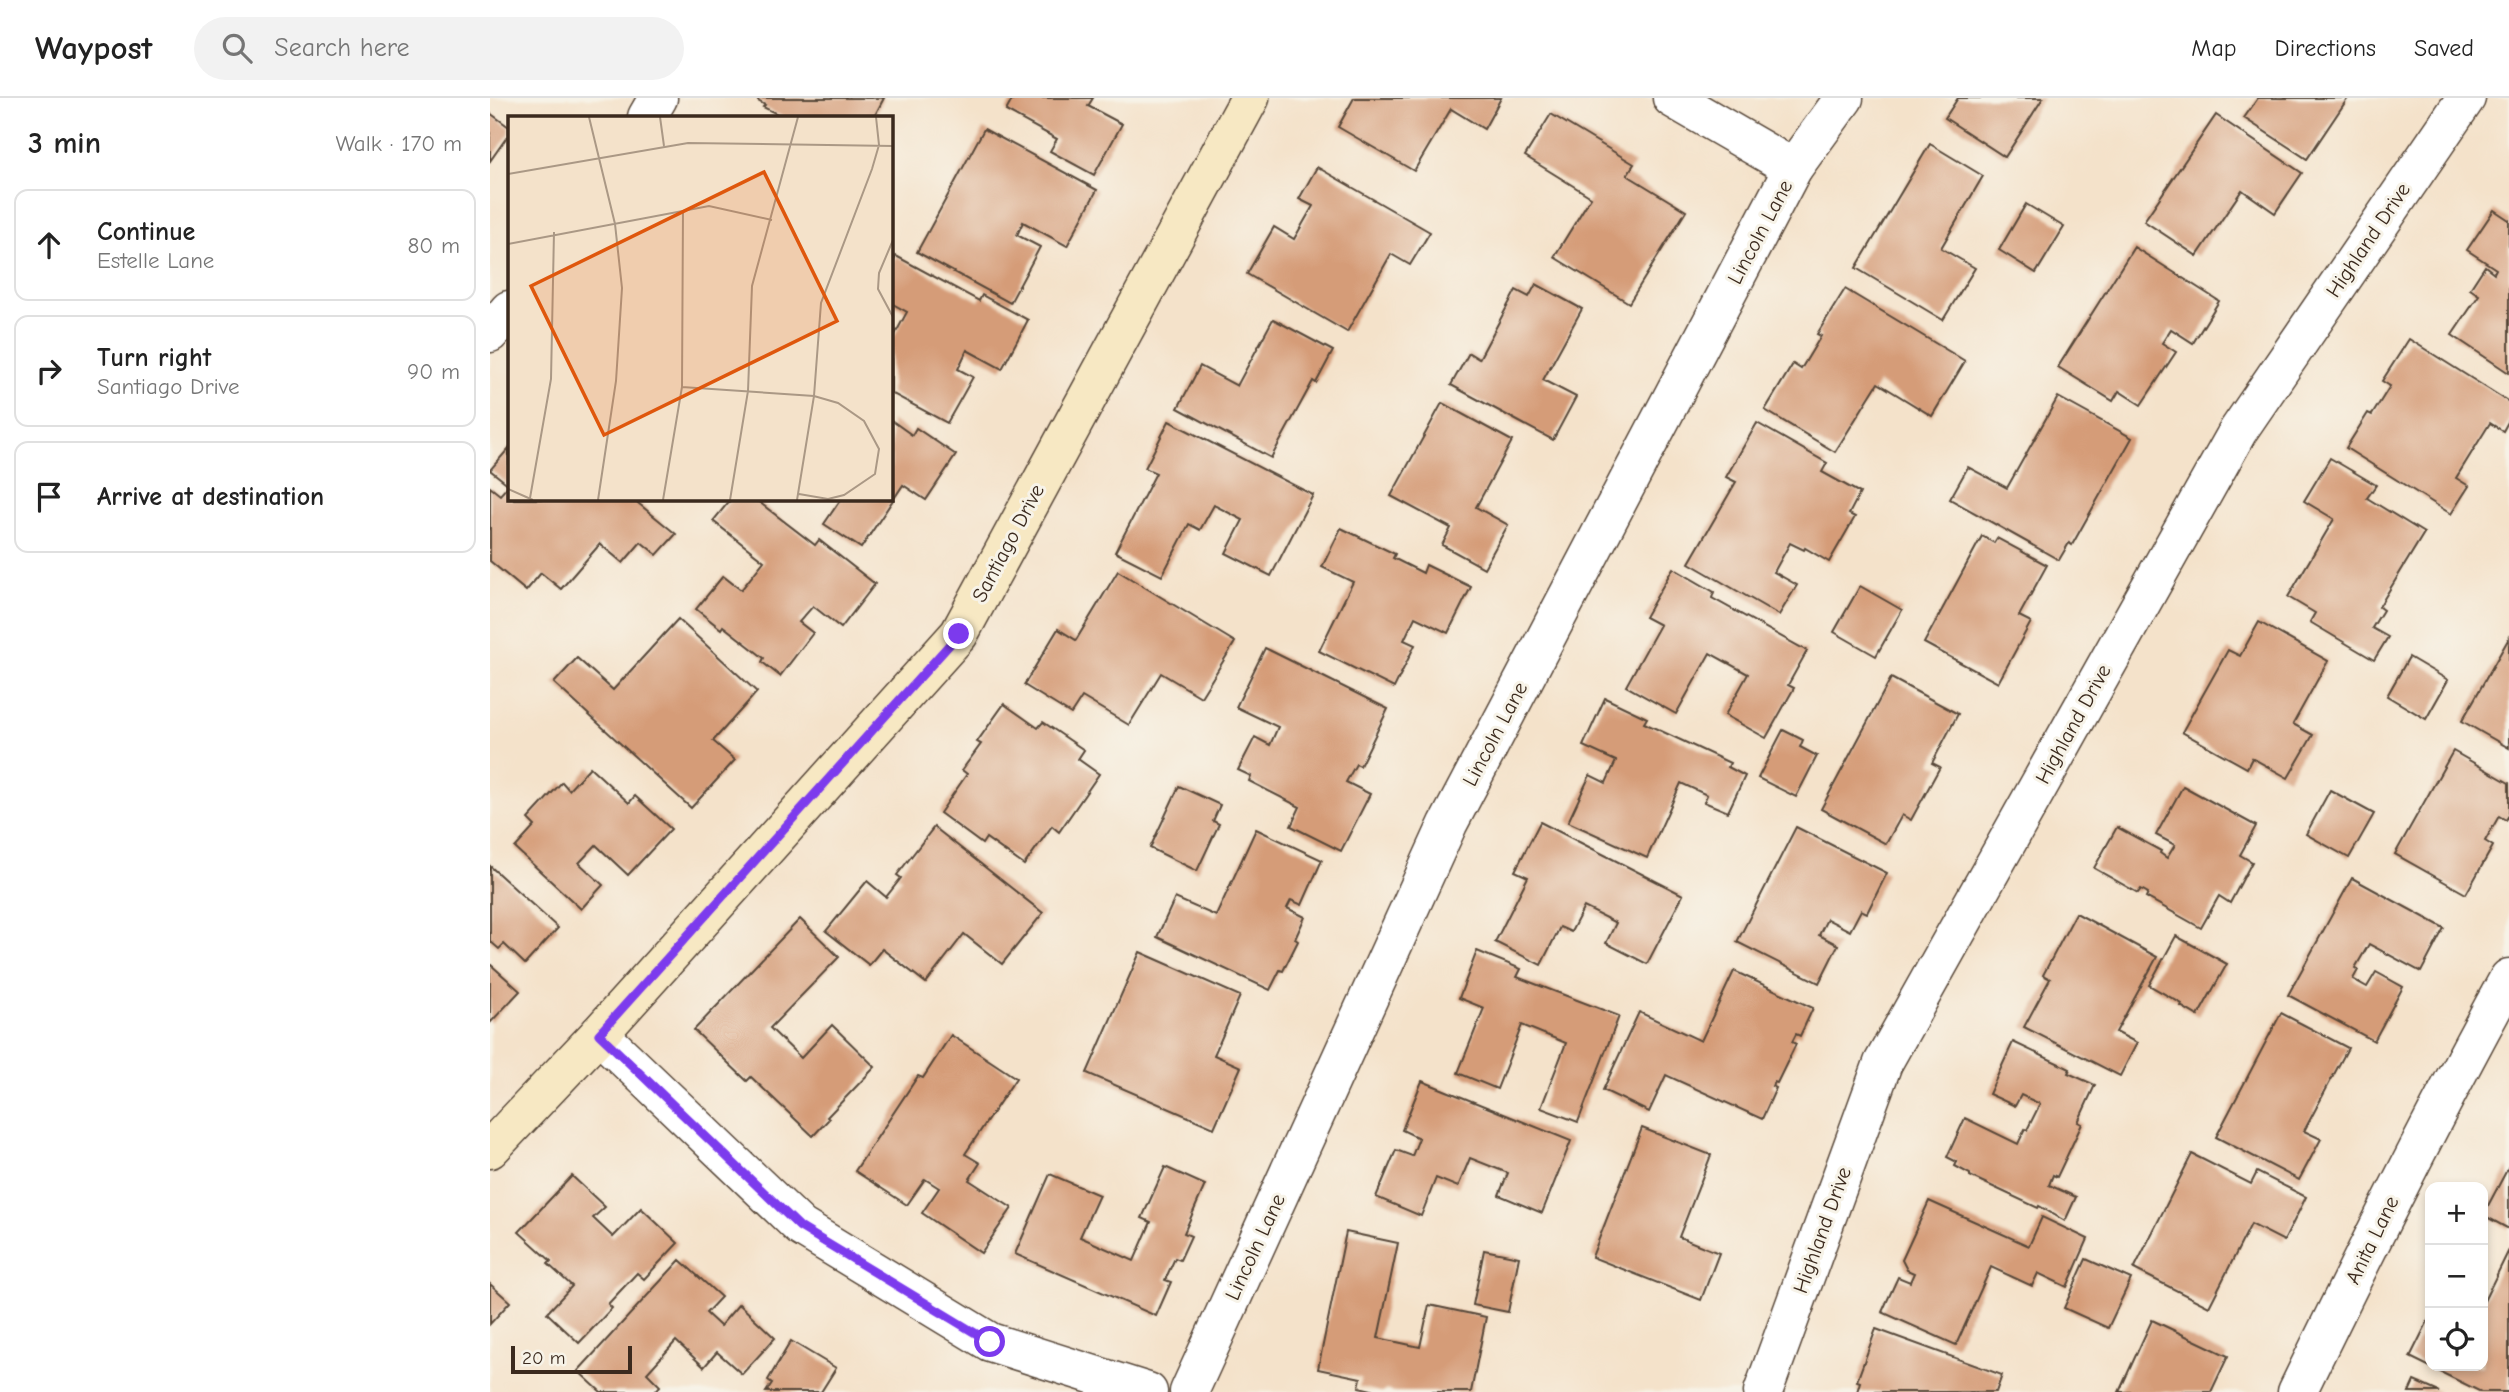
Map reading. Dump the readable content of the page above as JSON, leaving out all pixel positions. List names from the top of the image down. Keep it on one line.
{"streets":{"street":["Lincoln Lane","Highland Drive","Santiago Drive","Anita Lane"]},"scale_bar":"20 m","page":{"header":"Waypost","search":"Search here","nav":["Map","Directions","Saved"],"heading":["3 min","Walk · 170 m"],"list":[["Continue","Estelle Lane","80 m"],["Turn right","Santiago Drive","90 m"],"Arrive at destination"],"map_buttons":["+","−"],"scale":"20 m"}}
